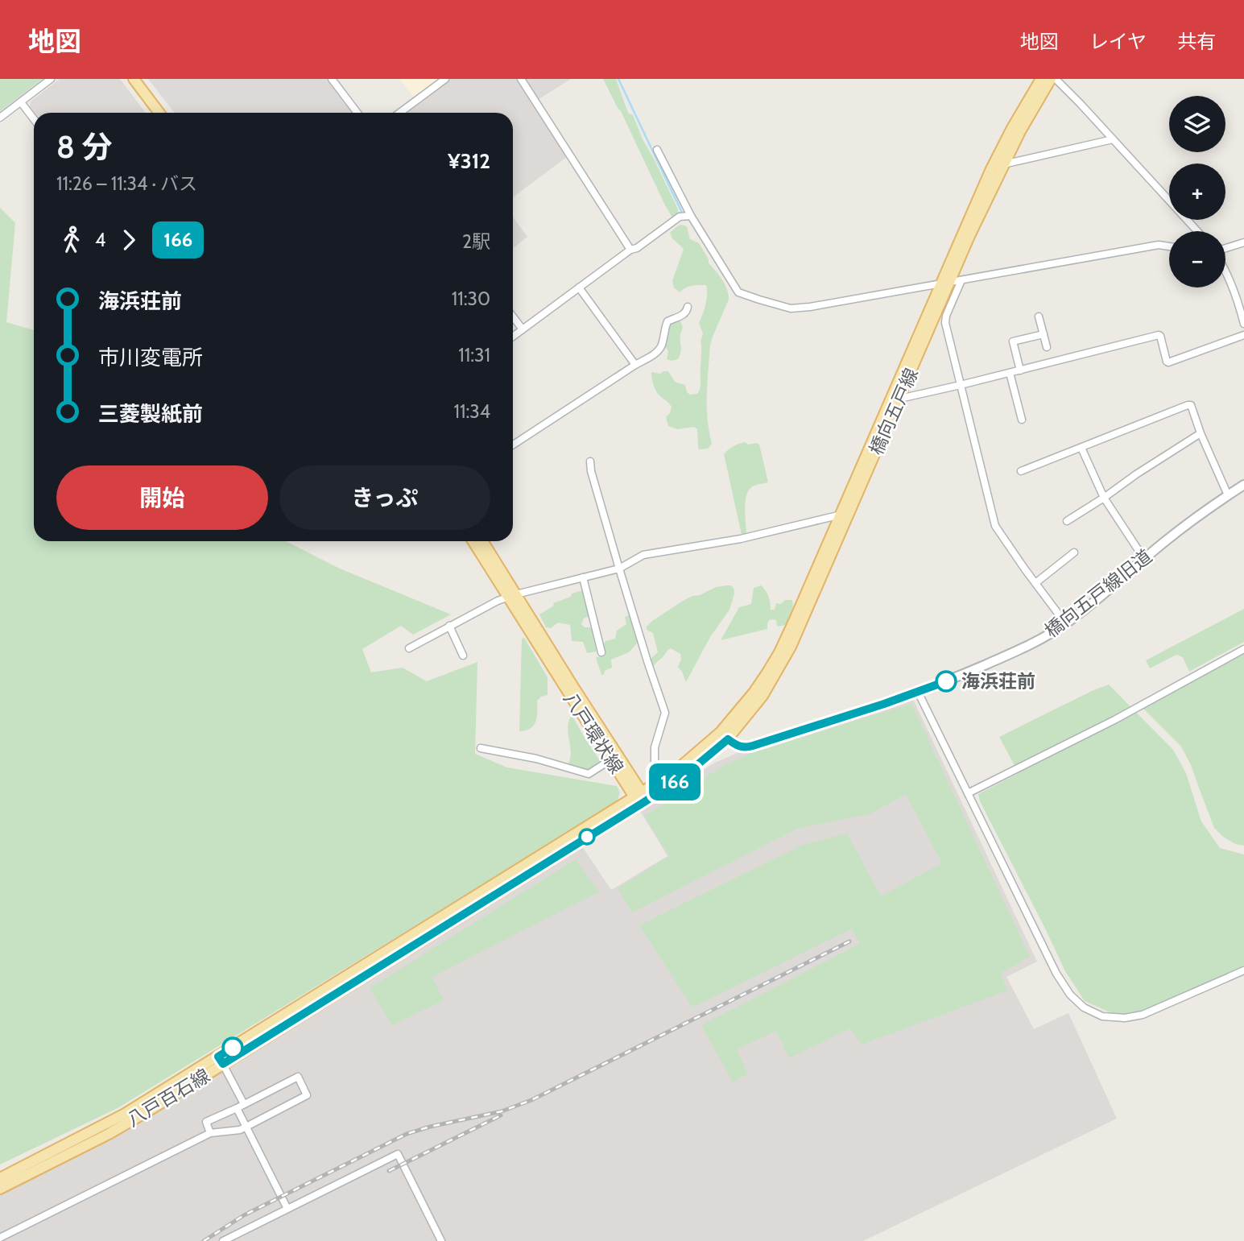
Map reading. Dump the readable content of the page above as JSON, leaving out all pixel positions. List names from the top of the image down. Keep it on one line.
{"streets":{"main road":["橋向五戸線","八戸環状線","八戸百石線"],"street":["橋向五戸線旧道"]},"crossings":[["橋向五戸線","橋向五戸線旧道"],["橋向五戸線","八戸百石線"],["橋向五戸線旧道","八戸百石線"],["八戸環状線","八戸百石線"]],"places":["海浜荘前"],"lines":["bus line 166"],"page":{"header":"地図","nav":["地図","レイヤ","共有"],"on_map":"166","map_buttons":["+","−"],"heading":["8 分","11:26 – 11:34 · バス","¥312"],"legs":["4","166","2駅"],"list":[{"name":"海浜荘前","value":"11:30"},{"name":"市川変電所","value":"11:31"},{"name":"三菱製紙前","value":"11:34"}],"buttons":["開始","きっぷ"]}}
